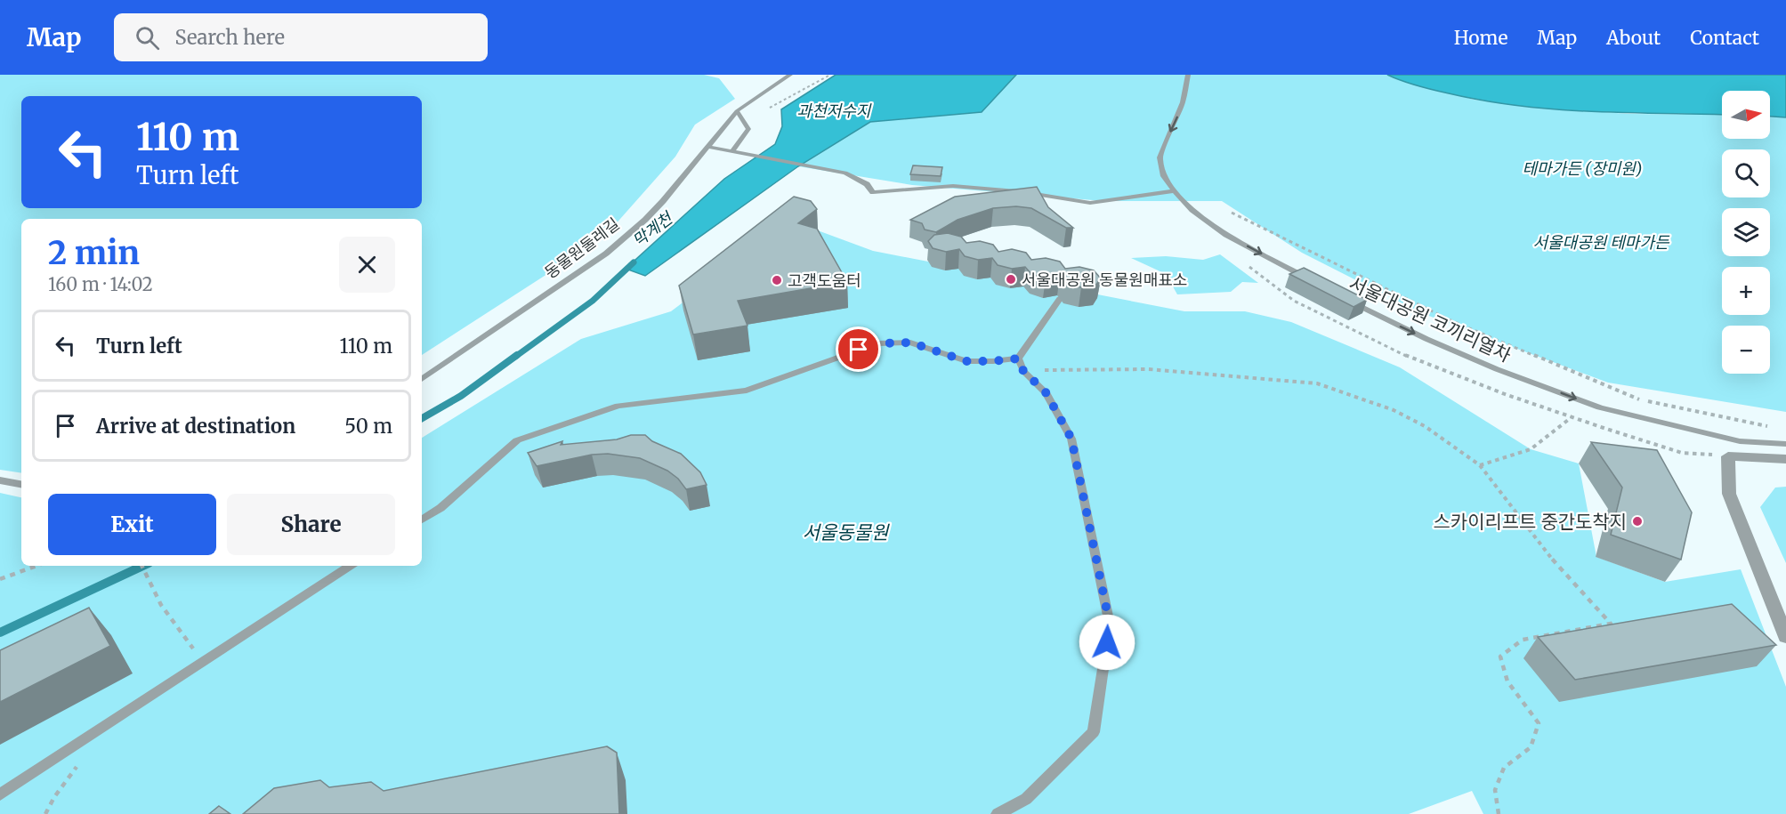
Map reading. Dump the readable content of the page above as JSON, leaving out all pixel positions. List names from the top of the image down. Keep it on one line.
{"streets":{"lane":["동물원둘레길","서울대공원 코끼리열차"]},"one_way":["서울대공원 코끼리열차"],"water":["과천저수지","막계천"],"parks":["테마가든 (장미원)","서울대공원 테마가든","서울동물원"],"places":["서울대공원 동물원매표소","고객도움터","스카이리프트 중간도착지"],"north":"right","page":{"header":"Map","search":"Search here","nav":["Home","Map","About","Contact"],"map_buttons":["+","−"],"turn":["110 m","Turn left"],"heading":["2 min","160 m · 14:02"],"list":[{"name":"Turn left","value":"110 m"},{"name":"Arrive at destination","value":"50 m"}],"buttons":["Exit","Share"]}}
